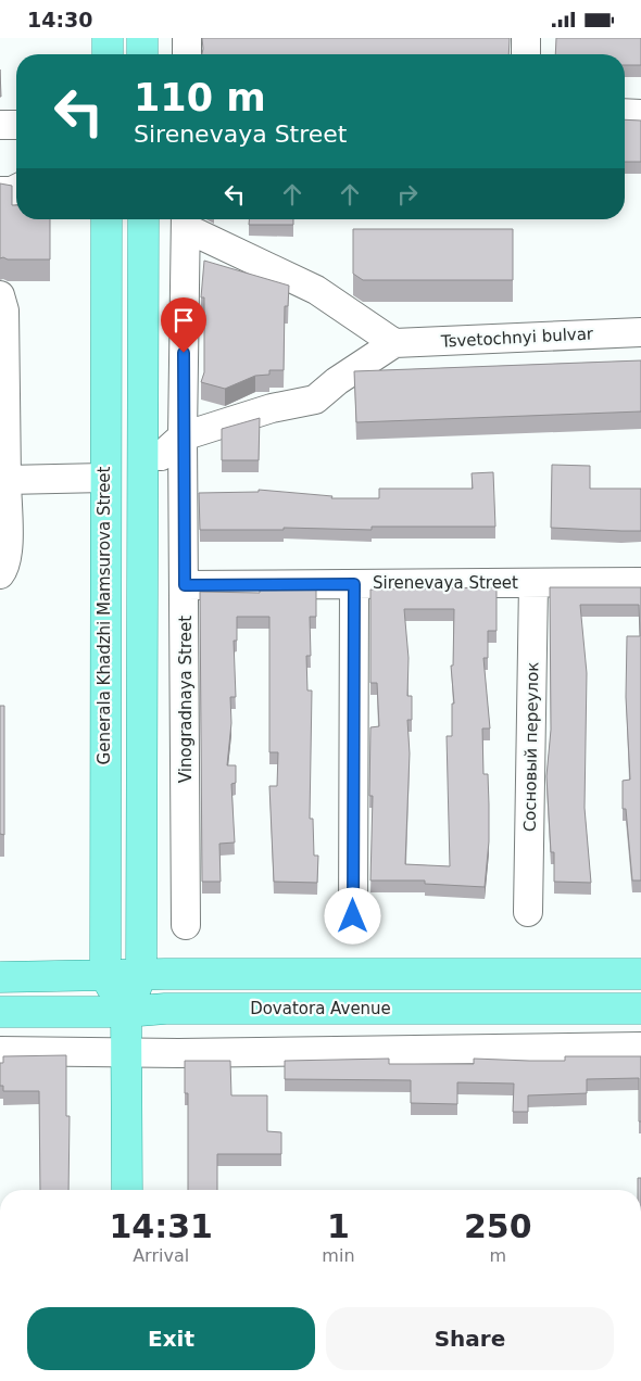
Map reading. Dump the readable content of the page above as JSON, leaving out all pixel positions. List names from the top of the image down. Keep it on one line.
{"streets":{"main road":["Generala Khadzhi Mamsurova Street","Dovatora Avenue"],"street":["Tsvetochnyi bulvar","Sirenevaya Street","Vinogradnaya Street","Сосновый переулок"]},"crossings":[["Sirenevaya Street","Vinogradnaya Street"],["Sirenevaya Street","Сосновый переулок"],["Generala Khadzhi Mamsurova Street","Dovatora Avenue"]],"page":{"status":"14:30","turn":["110 m","Sirenevaya Street"],"eta":["14:31","Arrival","1","min","250","m"],"buttons":["Exit","Share"]}}
